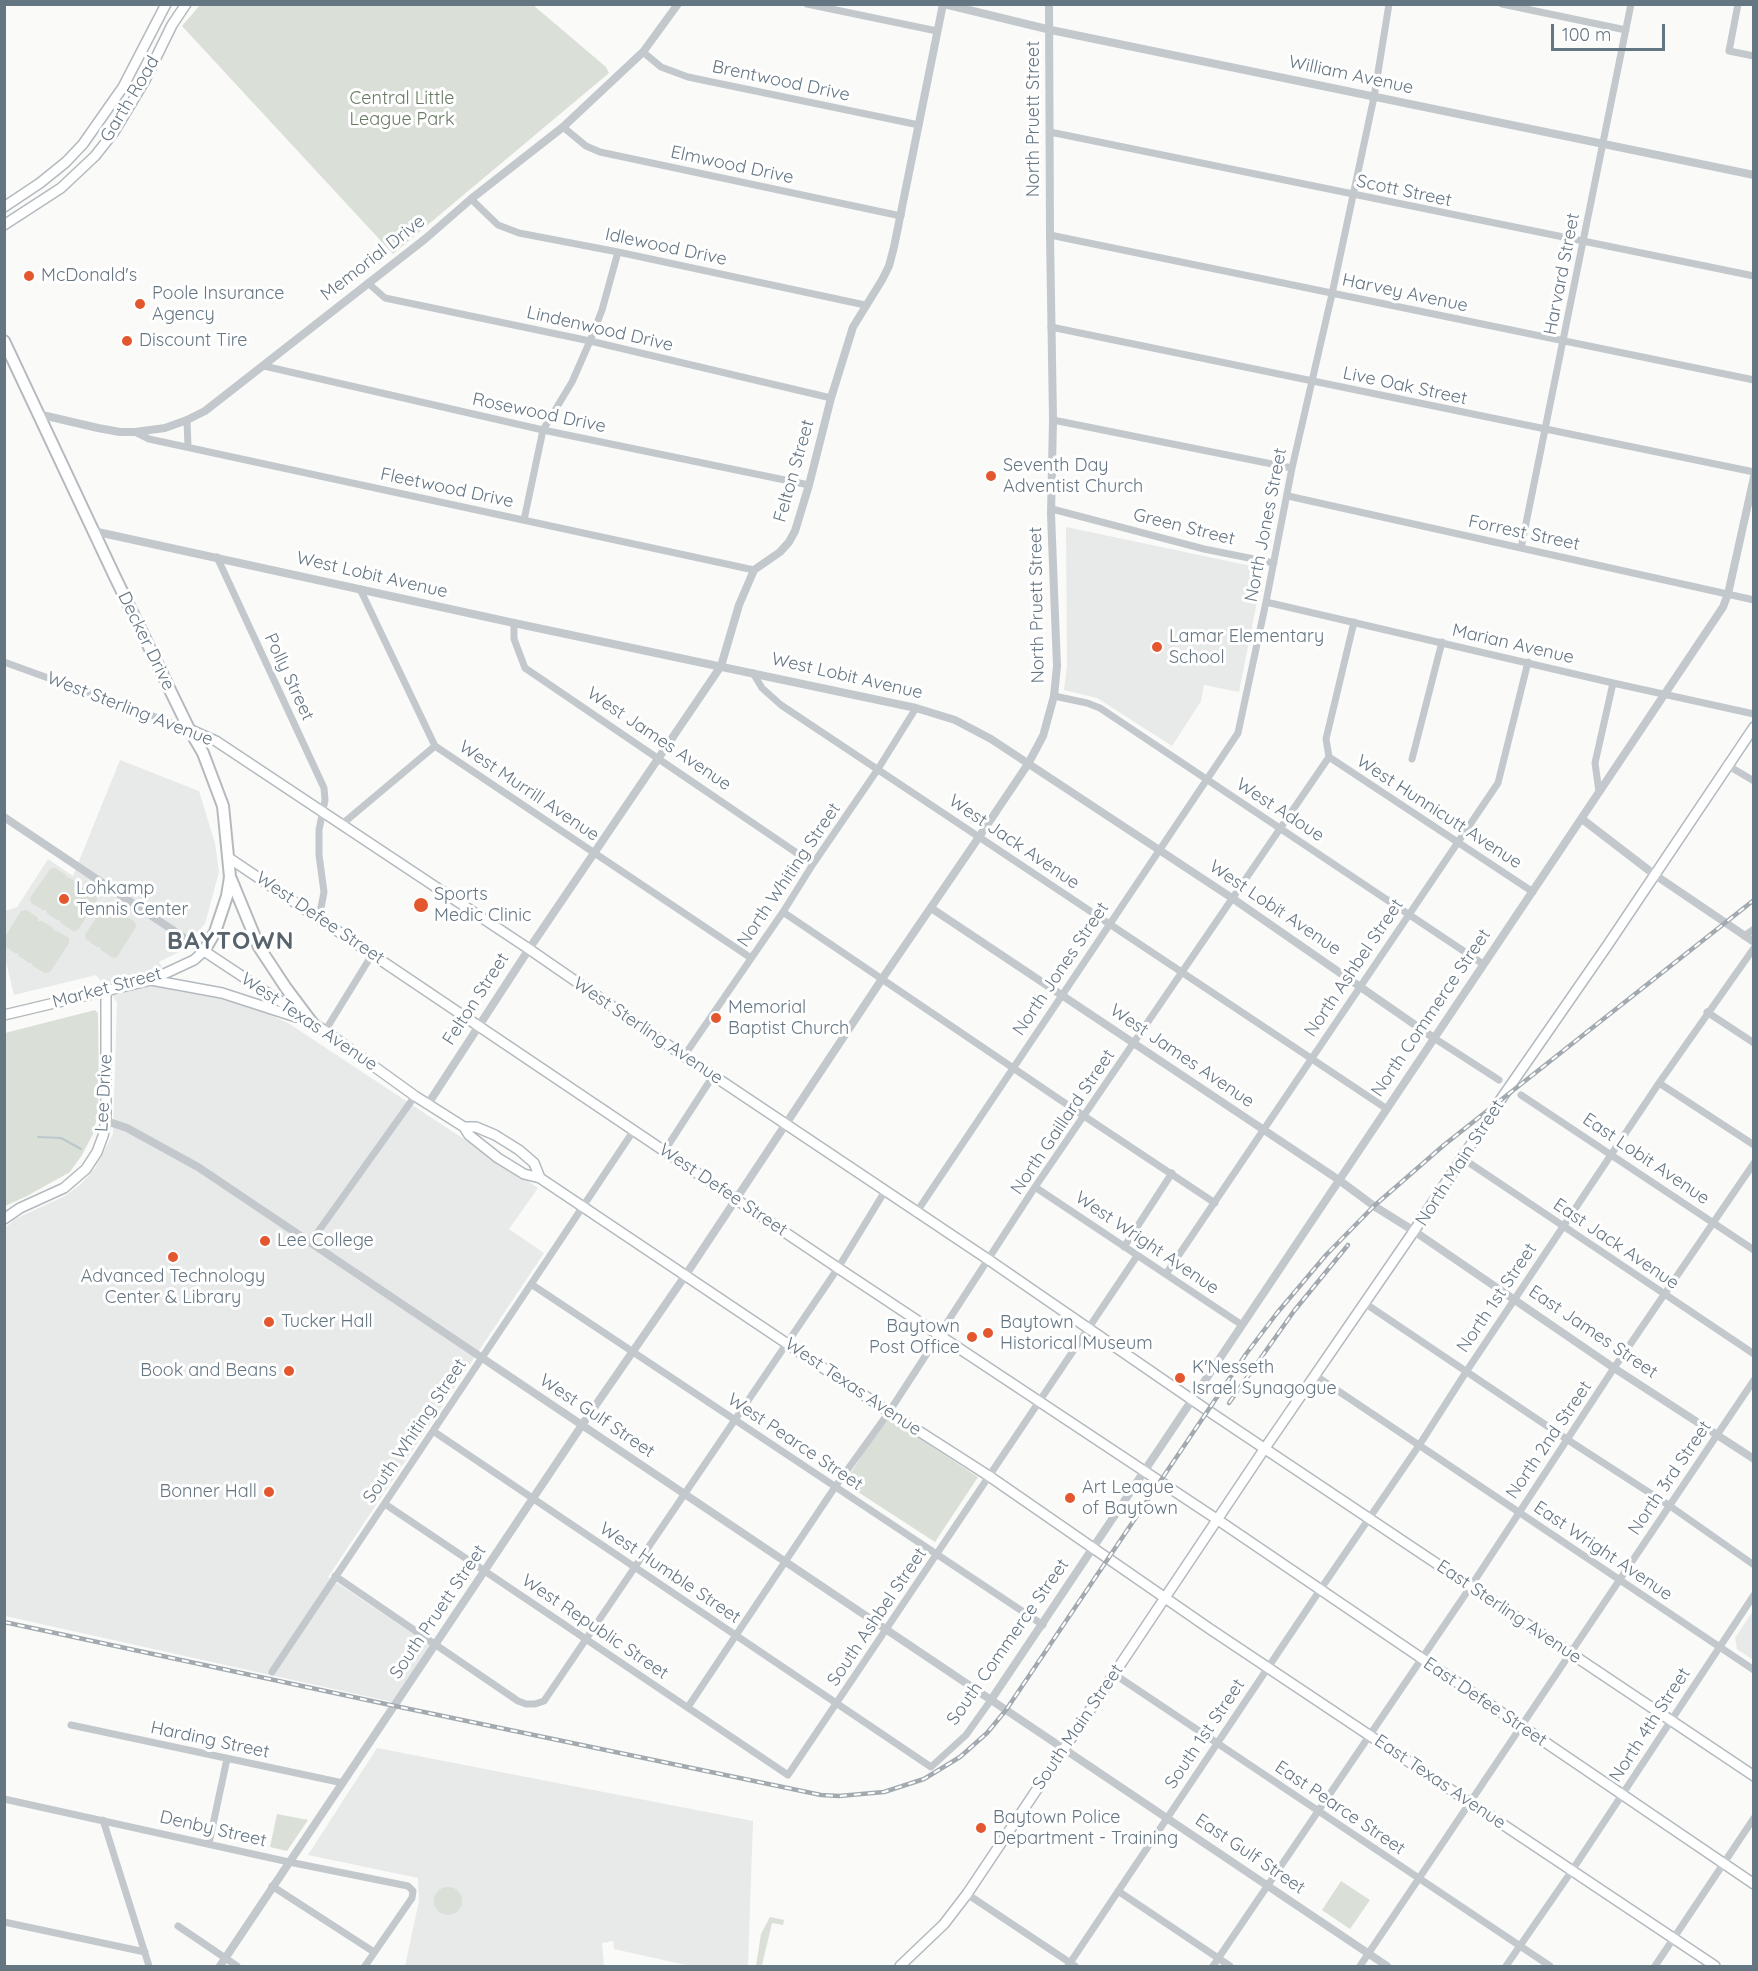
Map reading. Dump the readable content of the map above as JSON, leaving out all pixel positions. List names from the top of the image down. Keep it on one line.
{"streets":{"main road":["Garth Road","Decker Drive","West Sterling Avenue","West Defee Street","Market Street","West Texas Avenue","Lee Drive","North Main Street","East Sterling Avenue","East Defee Street","South Main Street","East Texas Avenue"],"street":["William Avenue","Brentwood Drive","North Pruett Street","Elmwood Drive","Scott Street","Idlewood Drive","Memorial Drive","Harvard Street","Harvey Avenue","Lindenwood Drive","Live Oak Street","Rosewood Drive","Felton Street","Fleetwood Drive","North Jones Street","Green Street","Forrest Street","West Lobit Avenue","Marian Avenue","Polly Street","West James Avenue","West Murrill Avenue","West Adoue","West Hunnicutt Avenue","West Jack Avenue","North Whiting Street","North Ashbel Street","North Commerce Street","North Gaillard Street","East Lobit Avenue","West Wright Avenue","East Jack Avenue","North 1st Street","East James Street","West Gulf Street","South Whiting Street","North 2nd Street","West Pearce Street","North 3rd Street","East Wright Avenue","West Humble Street","South Pruett Street","South Ashbel Street","West Republic Street","South Commerce Street","North 4th Street","South 1st Street","Harding Street","East Pearce Street","Denby Street","East Gulf Street"]},"crossings":[["William Avenue","North Pruett Street"],["William Avenue","Harvard Street"],["William Avenue","Felton Street"],["William Avenue","North Jones Street"],["Brentwood Drive","Memorial Drive"],["Brentwood Drive","Felton Street"],["North Pruett Street","Scott Street"],["North Pruett Street","Harvey Avenue"],["North Pruett Street","Live Oak Street"],["North Pruett Street","Green Street"],["North Pruett Street","West Lobit Avenue"],["North Pruett Street","West Sterling Avenue"],["North Pruett Street","West James Avenue"],["North Pruett Street","West Adoue"],["North Pruett Street","West Jack Avenue"],["North Pruett Street","West Defee Street"],["North Pruett Street","West Texas Avenue"],["North Pruett Street","South Pruett Street"],["Elmwood Drive","Memorial Drive"],["Elmwood Drive","Felton Street"],["Scott Street","Harvard Street"],["Scott Street","North Jones Street"],["Idlewood Drive","Memorial Drive"],["Idlewood Drive","Felton Street"],["Memorial Drive","Lindenwood Drive"],["Memorial Drive","Rosewood Drive"],["Memorial Drive","Fleetwood Drive"],["Memorial Drive","Decker Drive"],["Harvard Street","Harvey Avenue"],["Harvard Street","Live Oak Street"],["Harvard Street","Forrest Street"],["Harvey Avenue","North Jones Street"],["Lindenwood Drive","Felton Street"],["Live Oak Street","North Jones Street"],["Rosewood Drive","Felton Street"],["Felton Street","Fleetwood Drive"],["Felton Street","West Lobit Avenue"],["Felton Street","West Sterling Avenue"],["Felton Street","West James Avenue"],["Felton Street","West Murrill Avenue"],["Felton Street","West Defee Street"],["Felton Street","West Texas Avenue"],["North Jones Street","Green Street"],["North Jones Street","Forrest Street"],["North Jones Street","West Lobit Avenue"],["North Jones Street","Marian Avenue"],["North Jones Street","West Sterling Avenue"],["North Jones Street","West James Avenue"],["North Jones Street","West Adoue"],["North Jones Street","West Jack Avenue"],["Forrest Street","North Commerce Street"],["West Lobit Avenue","Decker Drive"],["West Lobit Avenue","Polly Street"],["West Lobit Avenue","West James Avenue"],["West Lobit Avenue","West Murrill Avenue"],["West Lobit Avenue","West Jack Avenue"],["West Lobit Avenue","North Whiting Street"],["West Lobit Avenue","North Ashbel Street"],["West Lobit Avenue","North Commerce Street"],["West Lobit Avenue","North Gaillard Street"],["Decker Drive","West Sterling Avenue"],["Decker Drive","West Defee Street"],["Decker Drive","Market Street"],["Decker Drive","West Texas Avenue"],["Marian Avenue","North Ashbel Street"],["Marian Avenue","North Commerce Street"],["Polly Street","West Sterling Avenue"],["Polly Street","West Defee Street"],["West Sterling Avenue","North Whiting Street"],["West Sterling Avenue","North Commerce Street"],["West Sterling Avenue","North Gaillard Street"],["West Sterling Avenue","North Main Street"],["West Sterling Avenue","East Sterling Avenue"],["West James Avenue","North Whiting Street"],["West James Avenue","North Ashbel Street"],["West James Avenue","North Commerce Street"],["West James Avenue","North Gaillard Street"],["West James Avenue","North Main Street"],["West James Avenue","East James Street"],["West Murrill Avenue","North Whiting Street"],["West Adoue","North Ashbel Street"],["West Adoue","North Commerce Street"],["West Adoue","North Gaillard Street"],["West Hunnicutt Avenue","North Ashbel Street"],["West Hunnicutt Avenue","North Commerce Street"],["West Hunnicutt Avenue","North Gaillard Street"],["West Jack Avenue","North Whiting Street"],["West Jack Avenue","North Ashbel Street"],["West Jack Avenue","North Commerce Street"],["West Jack Avenue","North Gaillard Street"],["West Defee Street","North Commerce Street"],["West Defee Street","North Gaillard Street"],["West Defee Street","North Main Street"],["West Defee Street","East Defee Street"],["North Ashbel Street","West Wright Avenue"],["Market Street","West Texas Avenue"],["Market Street","Lee Drive"],["North Commerce Street","West Texas Avenue"],["North Commerce Street","West Wright Avenue"],["North Commerce Street","South Commerce Street"],["West Texas Avenue","North Gaillard Street"],["West Texas Avenue","North Main Street"],["West Texas Avenue","South Whiting Street"],["West Texas Avenue","South Pruett Street"],["West Texas Avenue","South Ashbel Street"],["West Texas Avenue","South Commerce Street"],["West Texas Avenue","South Main Street"],["West Texas Avenue","East Texas Avenue"],["Lee Drive","West Gulf Street"],["North Gaillard Street","West Wright Avenue"],["North Gaillard Street","West Gulf Street"],["North Gaillard Street","West Pearce Street"],["North Gaillard Street","West Humble Street"],["North Gaillard Street","West Republic Street"],["East Lobit Avenue","North 1st Street"],["East Lobit Avenue","North 2nd Street"],["North Main Street","East Jack Avenue"],["North Main Street","East James Street"],["North Main Street","East Wright Avenue"],["North Main Street","East Sterling Avenue"],["North Main Street","East Defee Street"],["North Main Street","South Main Street"],["North Main Street","East Texas Avenue"],["East Jack Avenue","North 1st Street"],["East Jack Avenue","North 2nd Street"],["North 1st Street","East James Street"],["North 1st Street","East Wright Avenue"],["North 1st Street","East Sterling Avenue"],["North 1st Street","East Defee Street"],["North 1st Street","South 1st Street"],["North 1st Street","East Texas Avenue"],["East James Street","North 2nd Street"],["East James Street","North 3rd Street"],["West Gulf Street","South Whiting Street"],["West Gulf Street","South Pruett Street"],["West Gulf Street","South Ashbel Street"],["West Gulf Street","South Commerce Street"],["West Gulf Street","South Main Street"],["West Gulf Street","East Gulf Street"],["South Whiting Street","West Pearce Street"],["South Whiting Street","West Humble Street"],["South Whiting Street","West Republic Street"],["North 2nd Street","East Wright Avenue"],["North 2nd Street","East Sterling Avenue"],["North 2nd Street","East Defee Street"],["North 2nd Street","East Texas Avenue"],["North 2nd Street","East Pearce Street"],["North 2nd Street","East Gulf Street"],["West Pearce Street","South Pruett Street"],["West Pearce Street","South Ashbel Street"],["West Pearce Street","South Commerce Street"],["North 3rd Street","East Wright Avenue"],["North 3rd Street","East Sterling Avenue"],["North 3rd Street","East Defee Street"],["North 3rd Street","East Texas Avenue"],["North 3rd Street","East Pearce Street"],["North 3rd Street","East Gulf Street"],["East Wright Avenue","North 4th Street"],["West Humble Street","South Pruett Street"],["West Humble Street","South Ashbel Street"],["West Humble Street","South Commerce Street"],["South Pruett Street","West Republic Street"],["South Pruett Street","Harding Street"],["South Pruett Street","Denby Street"],["East Sterling Avenue","North 4th Street"],["South Ashbel Street","West Republic Street"],["East Defee Street","North 4th Street"],["North 4th Street","East Texas Avenue"],["North 4th Street","East Pearce Street"],["South Main Street","East Texas Avenue"],["South Main Street","East Pearce Street"],["South Main Street","East Gulf Street"],["South 1st Street","East Texas Avenue"],["South 1st Street","East Pearce Street"],["South 1st Street","East Gulf Street"]],"districts":["BAYTOWN"],"parks":["Central Little League Park"],"places":["McDonald's","Poole Insurance Agency","Discount Tire","Seventh Day Adventist Church","Lamar Elementary School","Lohkamp Tennis Center","Sports Medic Clinic","Memorial Baptist Church","Lee College","Advanced Technology Center & Library","Tucker Hall","Baytown Historical Museum","Baytown Post Office","Book and Beans","K'Nesseth Israel Synagogue","Bonner Hall","Art League of Baytown","Baytown Police Department - Training"],"scale_bar":"100 m"}
